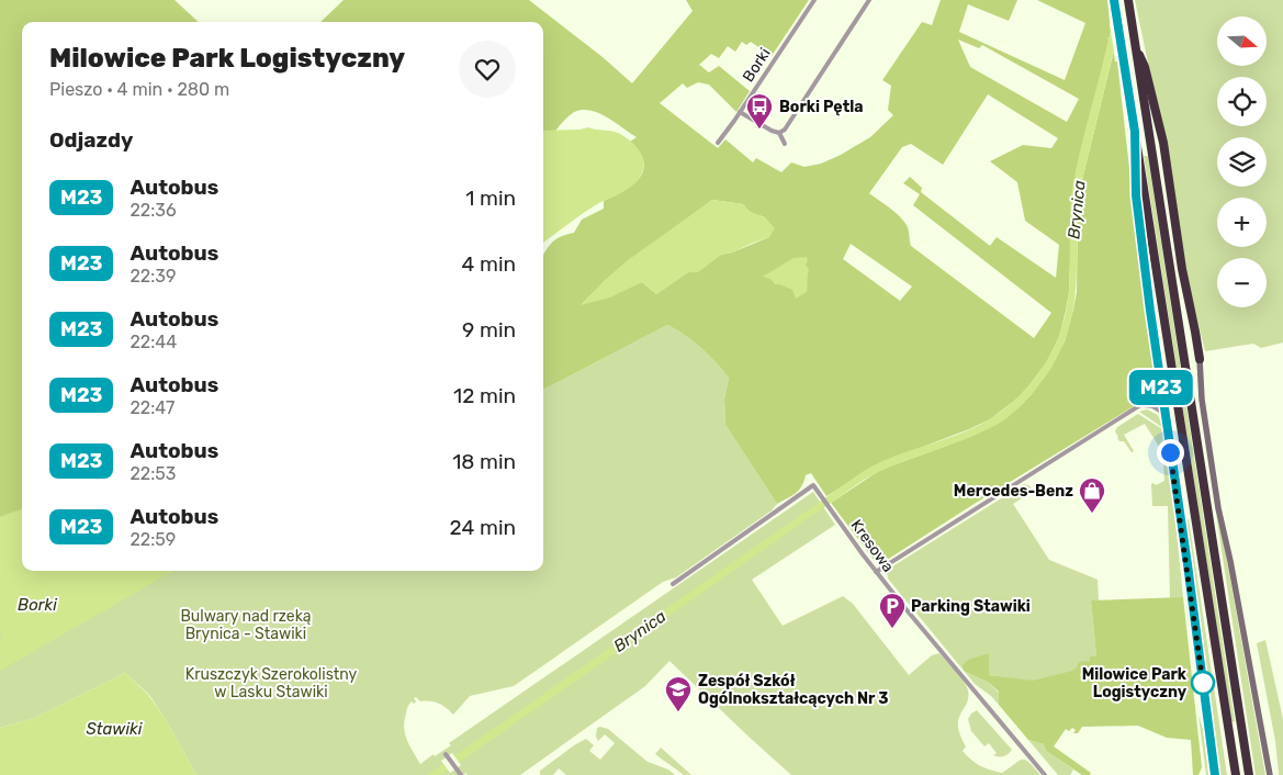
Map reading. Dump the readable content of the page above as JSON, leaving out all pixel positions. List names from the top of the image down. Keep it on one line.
{"streets":{"street":["Borki","Kresowa"]},"water":["Brynica","Borki","Stawiki"],"parks":["Bulwary nad rzeką Brynica - Stawiki","Kruszczyk Szerokolistny w Lasku Stawiki"],"places":{"bus stop":["Borki Pętla"],"shop":["Mercedes-Benz"],"parking":["Parking Stawiki"],"other":["Milowice Park Logistyczny"],"school or university":["Zespół Szkół Ogólnokształcących Nr 3"]},"lines":["bus line M23"],"north":"right","page":{"on_map":"M23","map_buttons":["+","−"],"heading":[["Milowice Park Logistyczny","Pieszo · 4 min · 280 m"],"Odjazdy"],"list":[{"mark":"M23","name":"Autobus","note":"22:36","value":"1 min"},{"mark":"M23","name":"Autobus","note":"22:39","value":"4 min"},{"mark":"M23","name":"Autobus","note":"22:44","value":"9 min"},{"mark":"M23","name":"Autobus","note":"22:47","value":"12 min"},{"mark":"M23","name":"Autobus","note":"22:53","value":"18 min"},{"mark":"M23","name":"Autobus","note":"22:59","value":"24 min"}]}}
